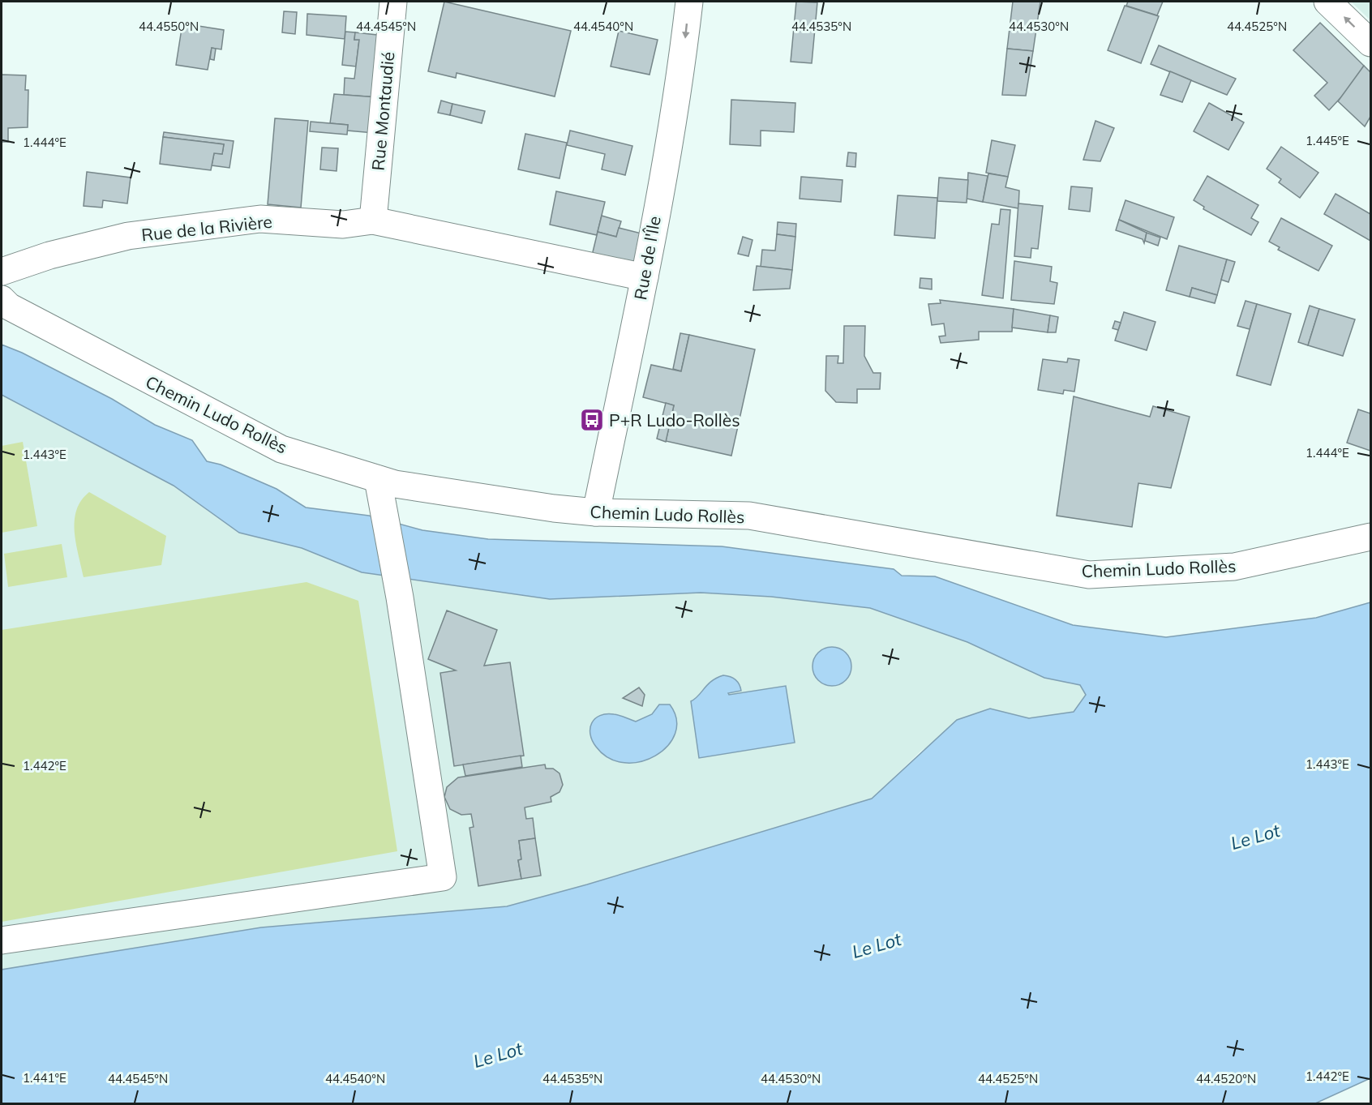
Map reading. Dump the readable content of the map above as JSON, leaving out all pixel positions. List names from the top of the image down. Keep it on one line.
{"streets":{"street":["Rue Montaudié","Rue de la Rivière","Rue de l'Île","Chemin Ludo Rollès"]},"crossings":[["Rue Montaudié","Rue de la Rivière"],["Rue de la Rivière","Rue de l'Île"],["Rue de l'Île","Chemin Ludo Rollès"]],"one_way":["Rue de l'Île"],"water":["Le Lot"],"places":{"bus stop":["P+R Ludo-Rollès"]},"coordinates":["44.4550°N","44.4545°N","44.4540°N","44.4535°N","44.4530°N","44.4525°N","1.445°E","1.444°E","1.443°E","1.442°E","1.441°E","44.4520°N"]}
